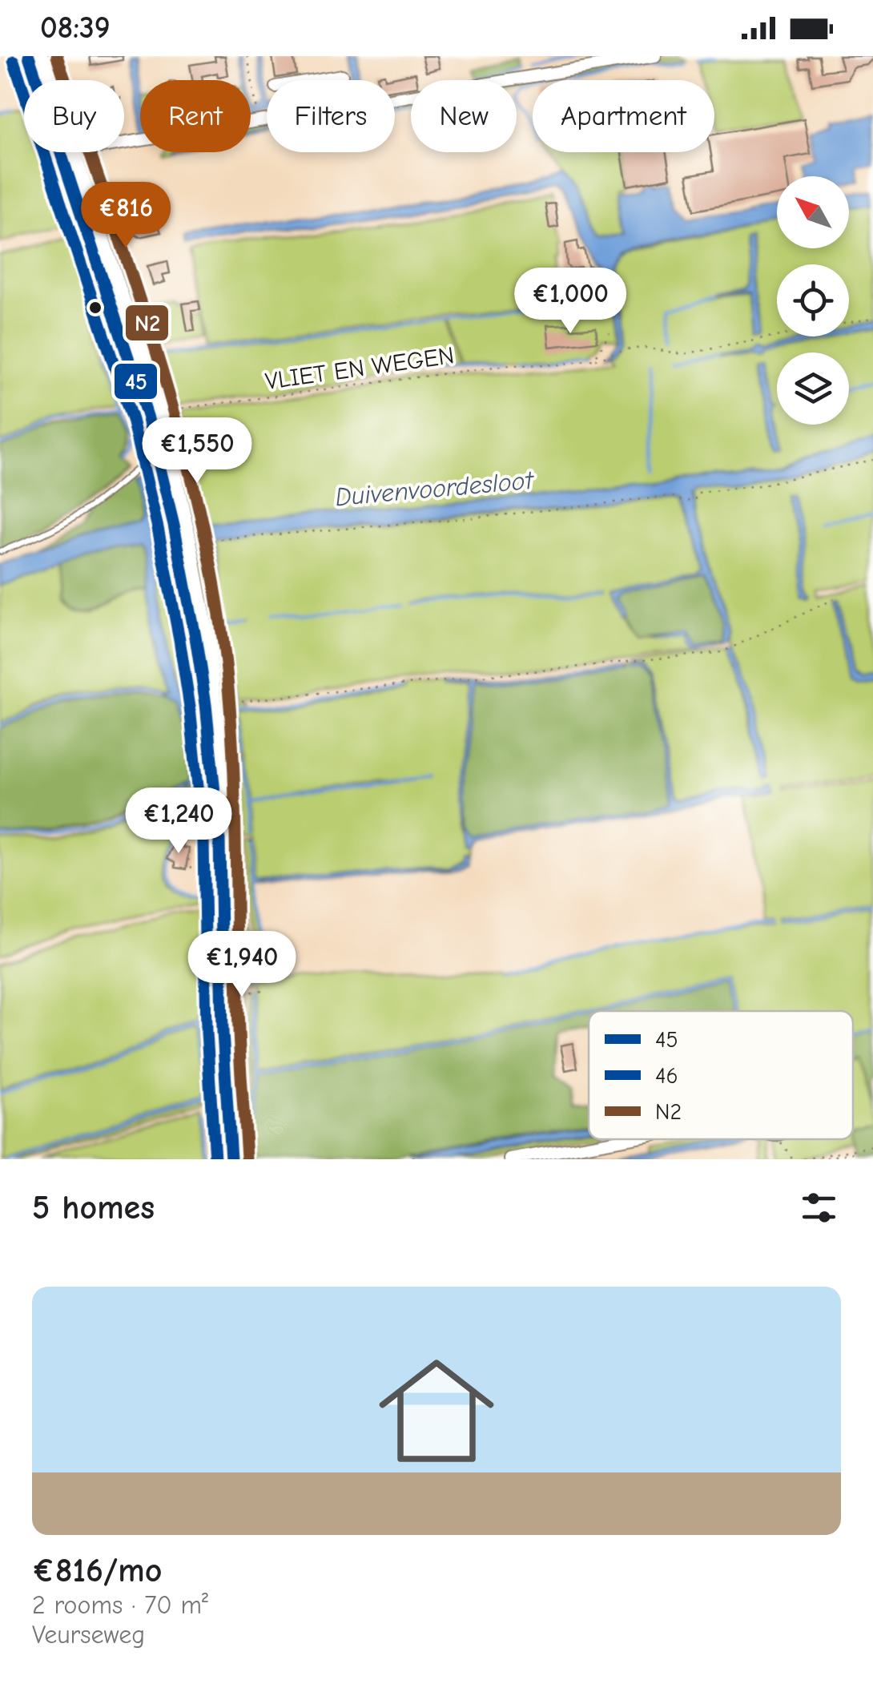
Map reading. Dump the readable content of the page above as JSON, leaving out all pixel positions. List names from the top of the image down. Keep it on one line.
{"streets":{"path":["VLIET EN WEGEN"]},"water":["Duivenvoordesloot"],"lines":["transit line 45","transit line N2","transit line 46"],"legend":["45","46","N2"],"north":"top left","page":{"status":"08:39","chip":["Buy","Rent","Filters","New","Apartment"],"price":["€816","€1,000","€1,550","€1,240","€1,940"],"heading":"5 homes","list":[{"name":"€816/mo","note":"2 rooms · 70 m² · Veurseweg"}]}}
